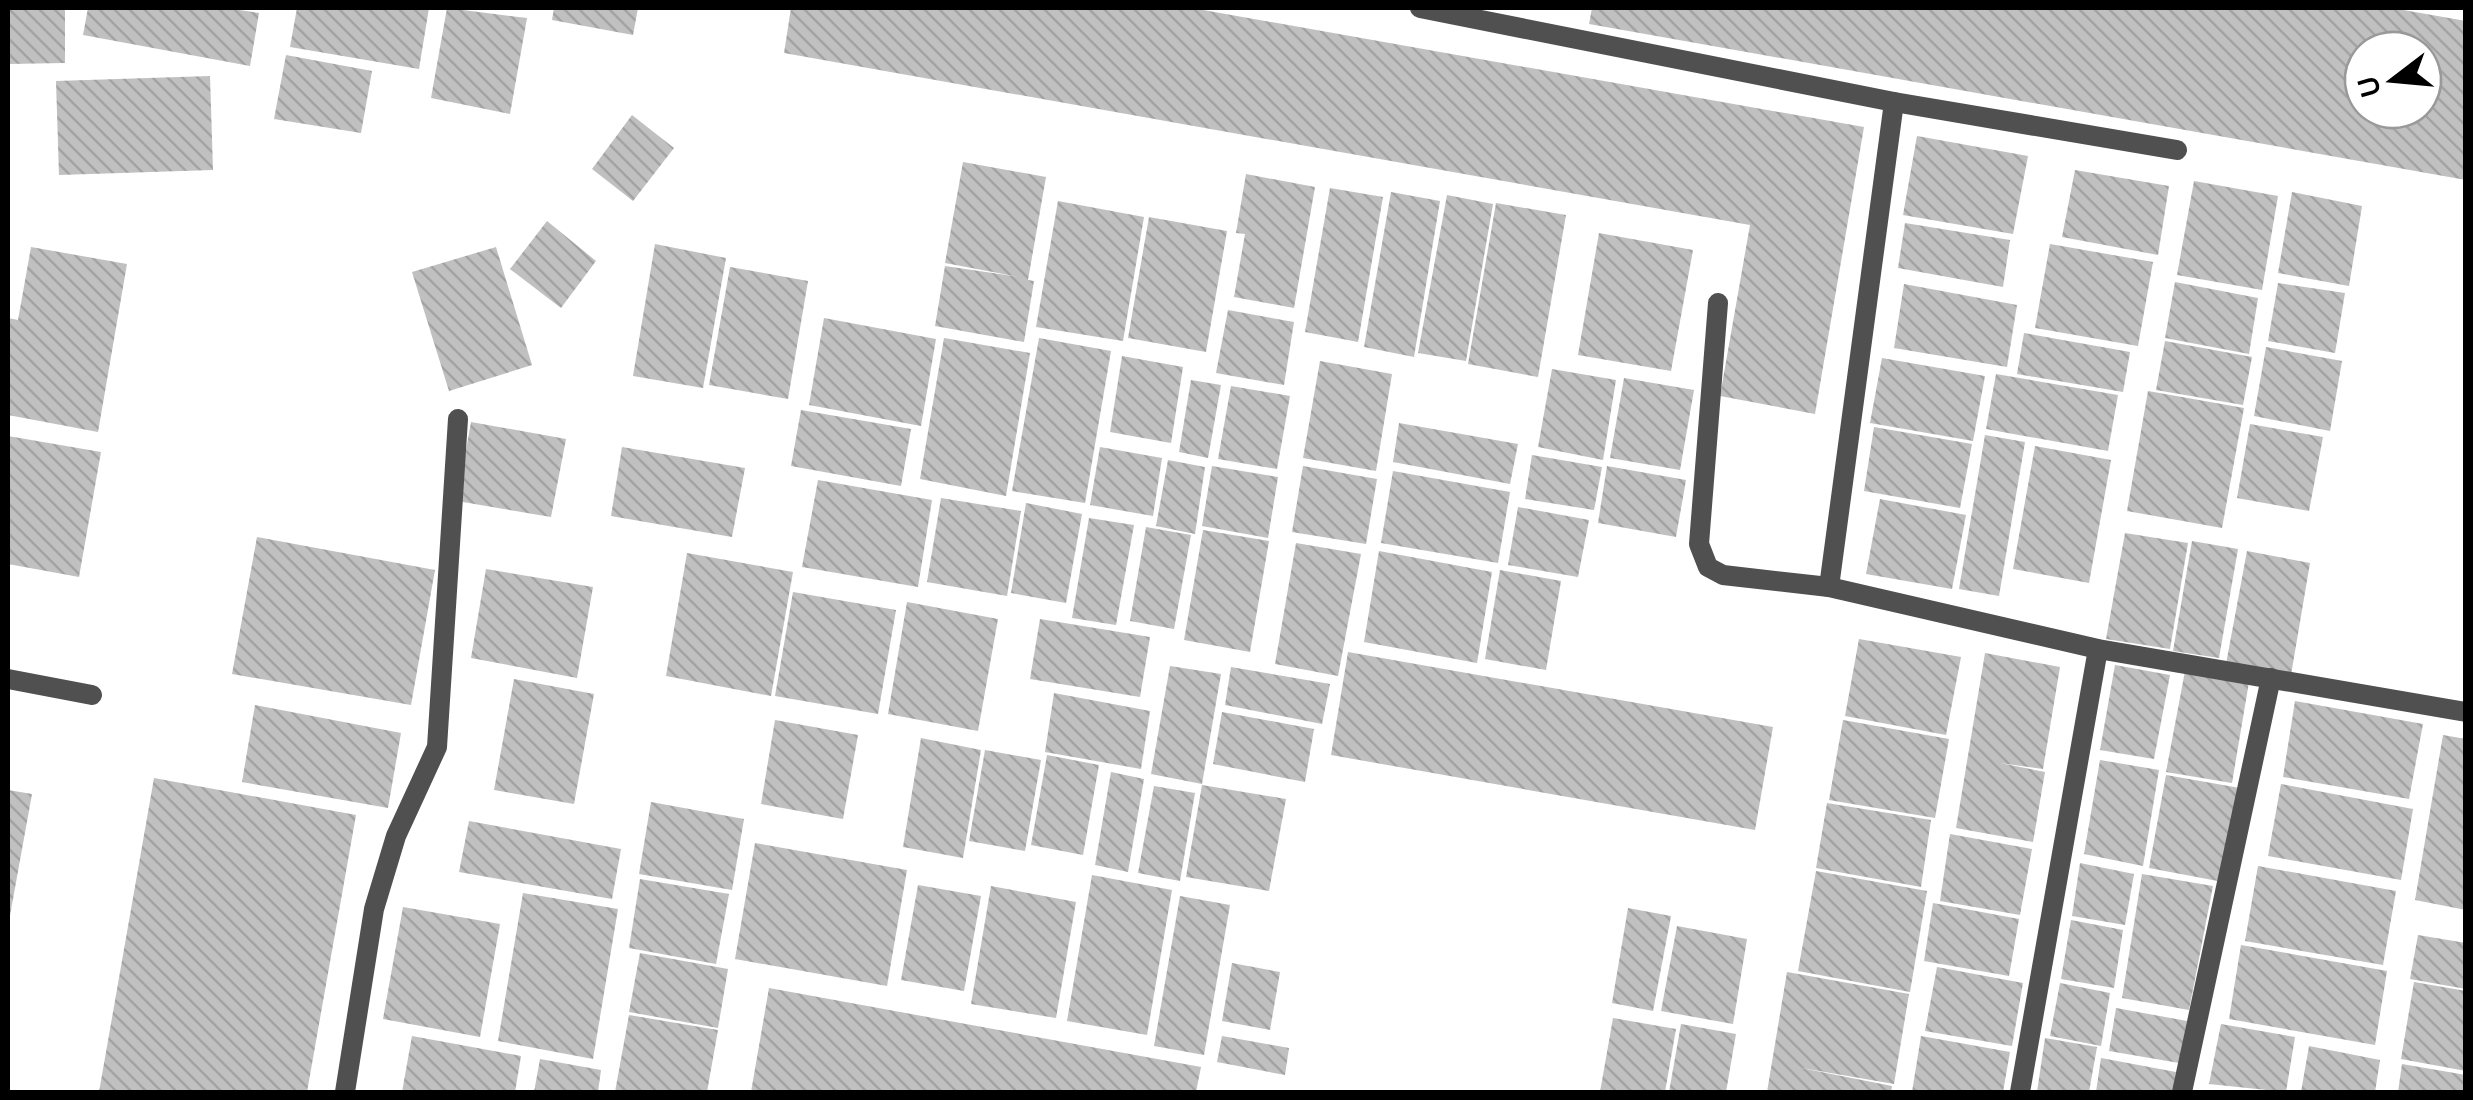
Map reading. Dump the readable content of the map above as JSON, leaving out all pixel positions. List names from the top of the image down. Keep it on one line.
{"north":"left"}
